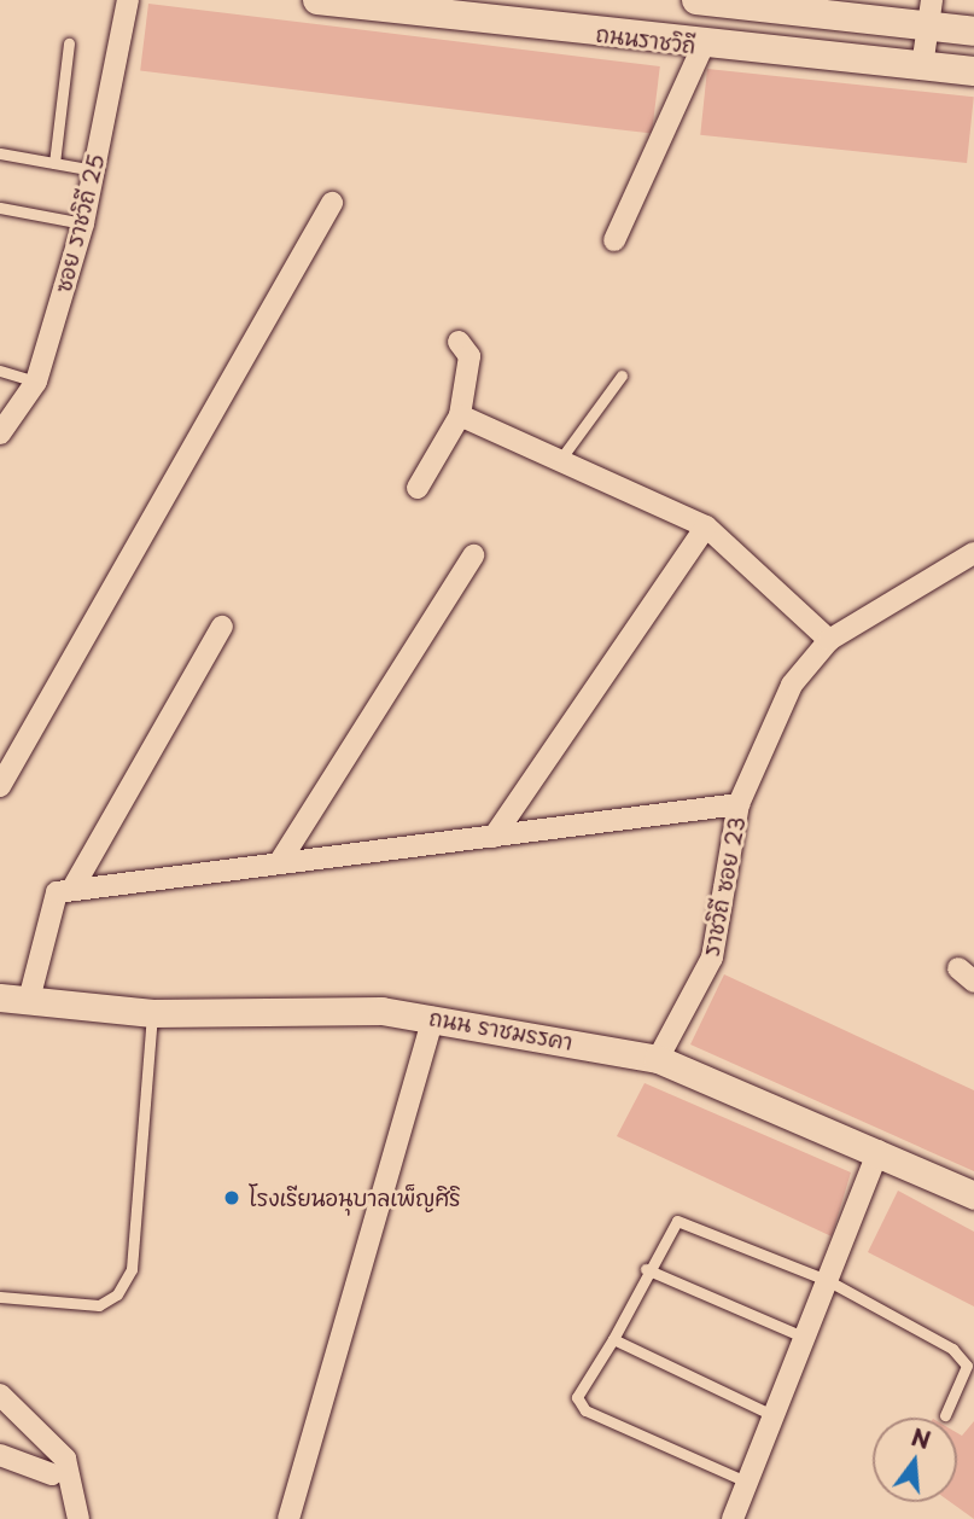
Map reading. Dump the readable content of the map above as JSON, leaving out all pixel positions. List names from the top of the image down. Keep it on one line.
{"streets":{"main road":["ถนนราชวิถี"],"street":["ซอย ราชวิถี 25","ราชวิถี ซอย 23","ถนน ราชมรรคา"]},"crossings":[["ราชวิถี ซอย 23","ถนน ราชมรรคา"]],"places":["โรงเรียนอนุบาลเพ็ญศิริ"],"north":"top"}
